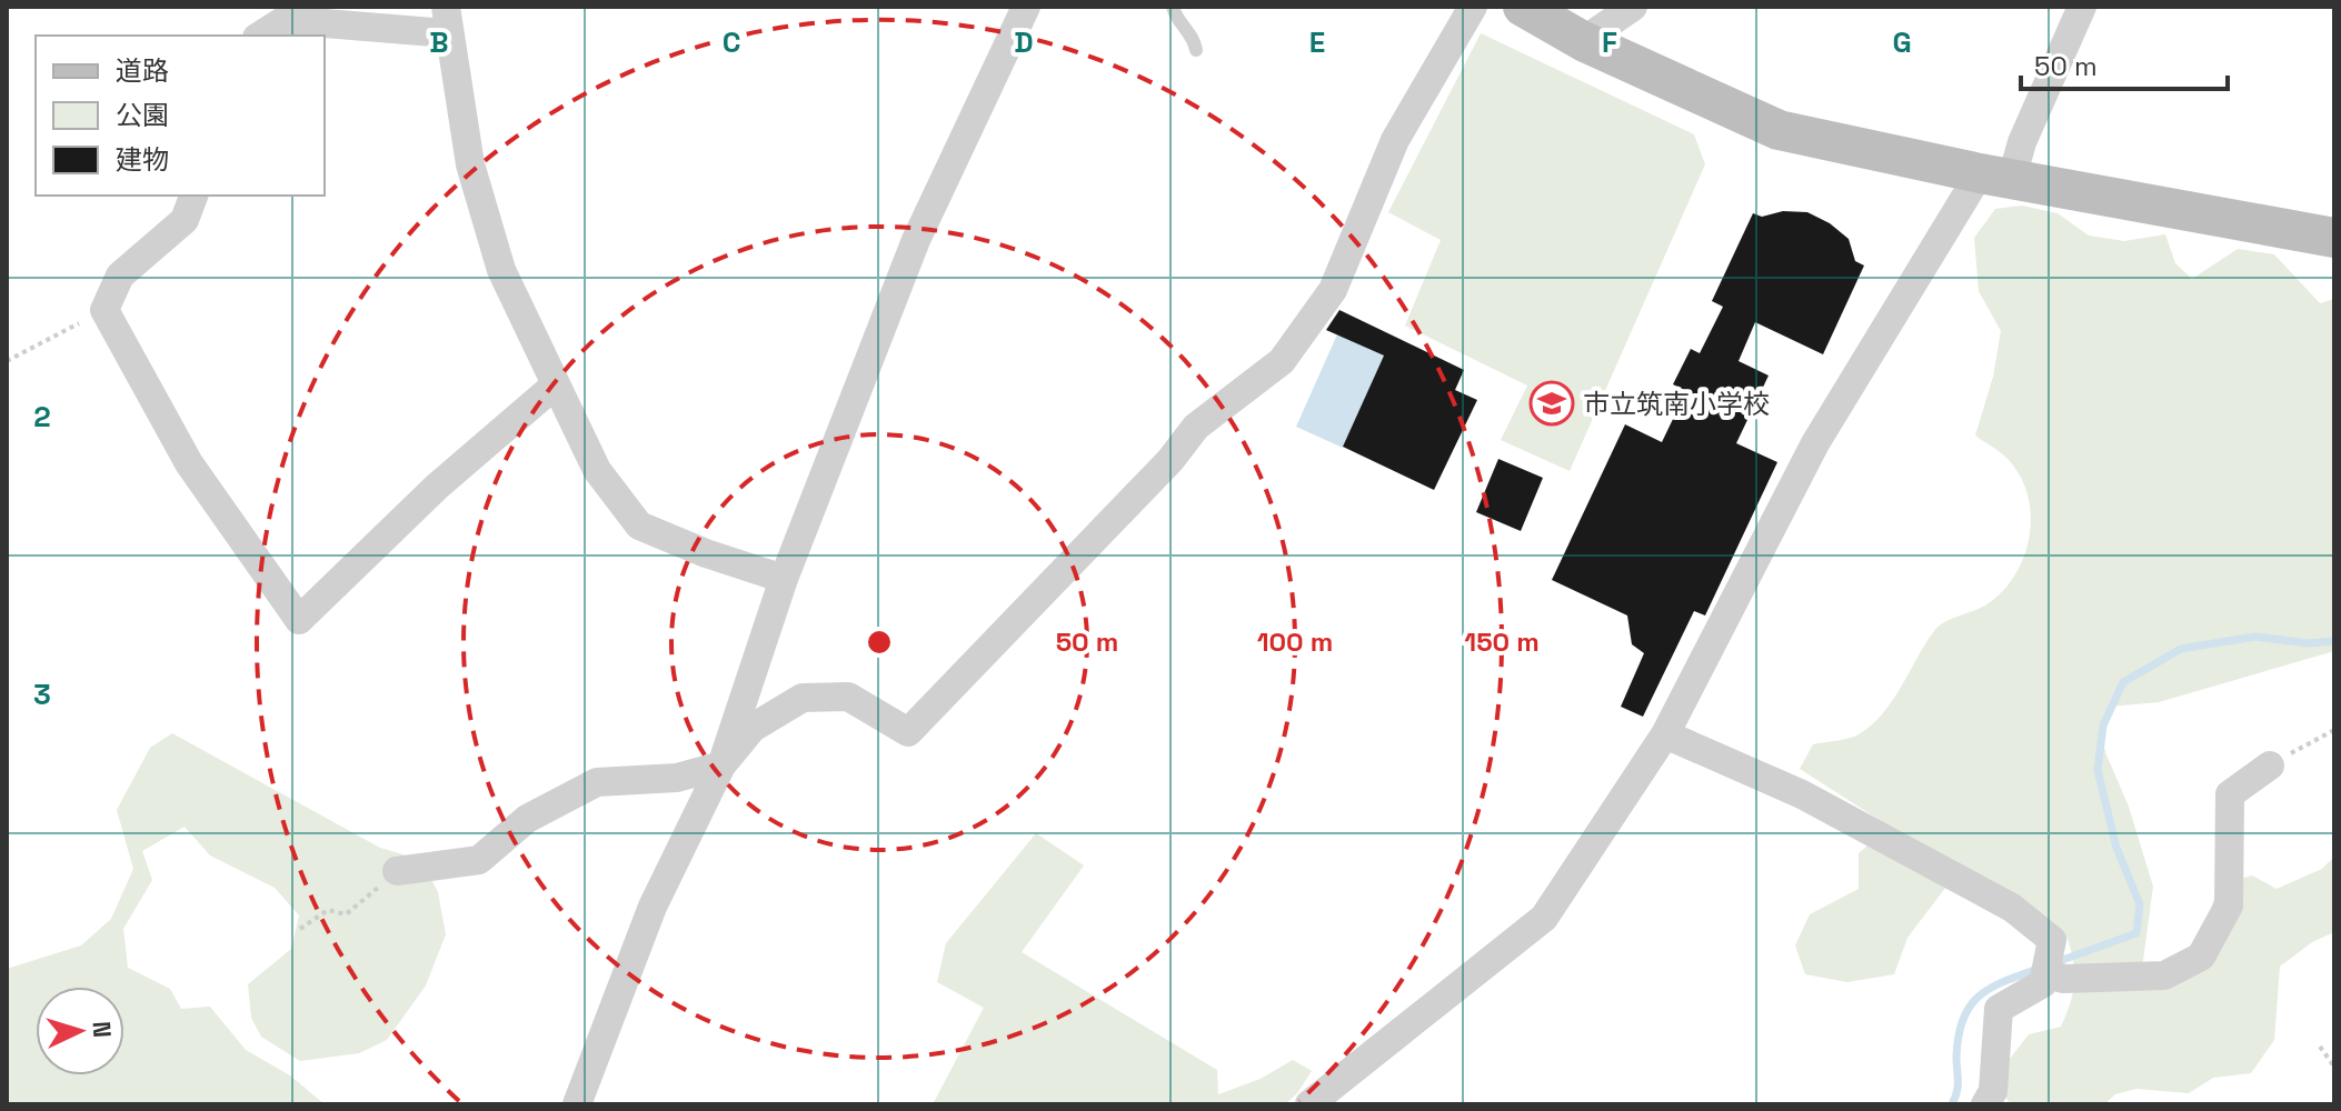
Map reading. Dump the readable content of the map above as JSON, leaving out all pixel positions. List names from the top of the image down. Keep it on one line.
{"places":{"school or university":["市立筑南小学校"]},"legend":["道路","公園","建物"],"scale_bar":"50 m","north":"right","grid":{"columns":["B","C","D","E","F","G"],"rows":["2","3"]},"rings":["50 m","100 m","150 m"]}
